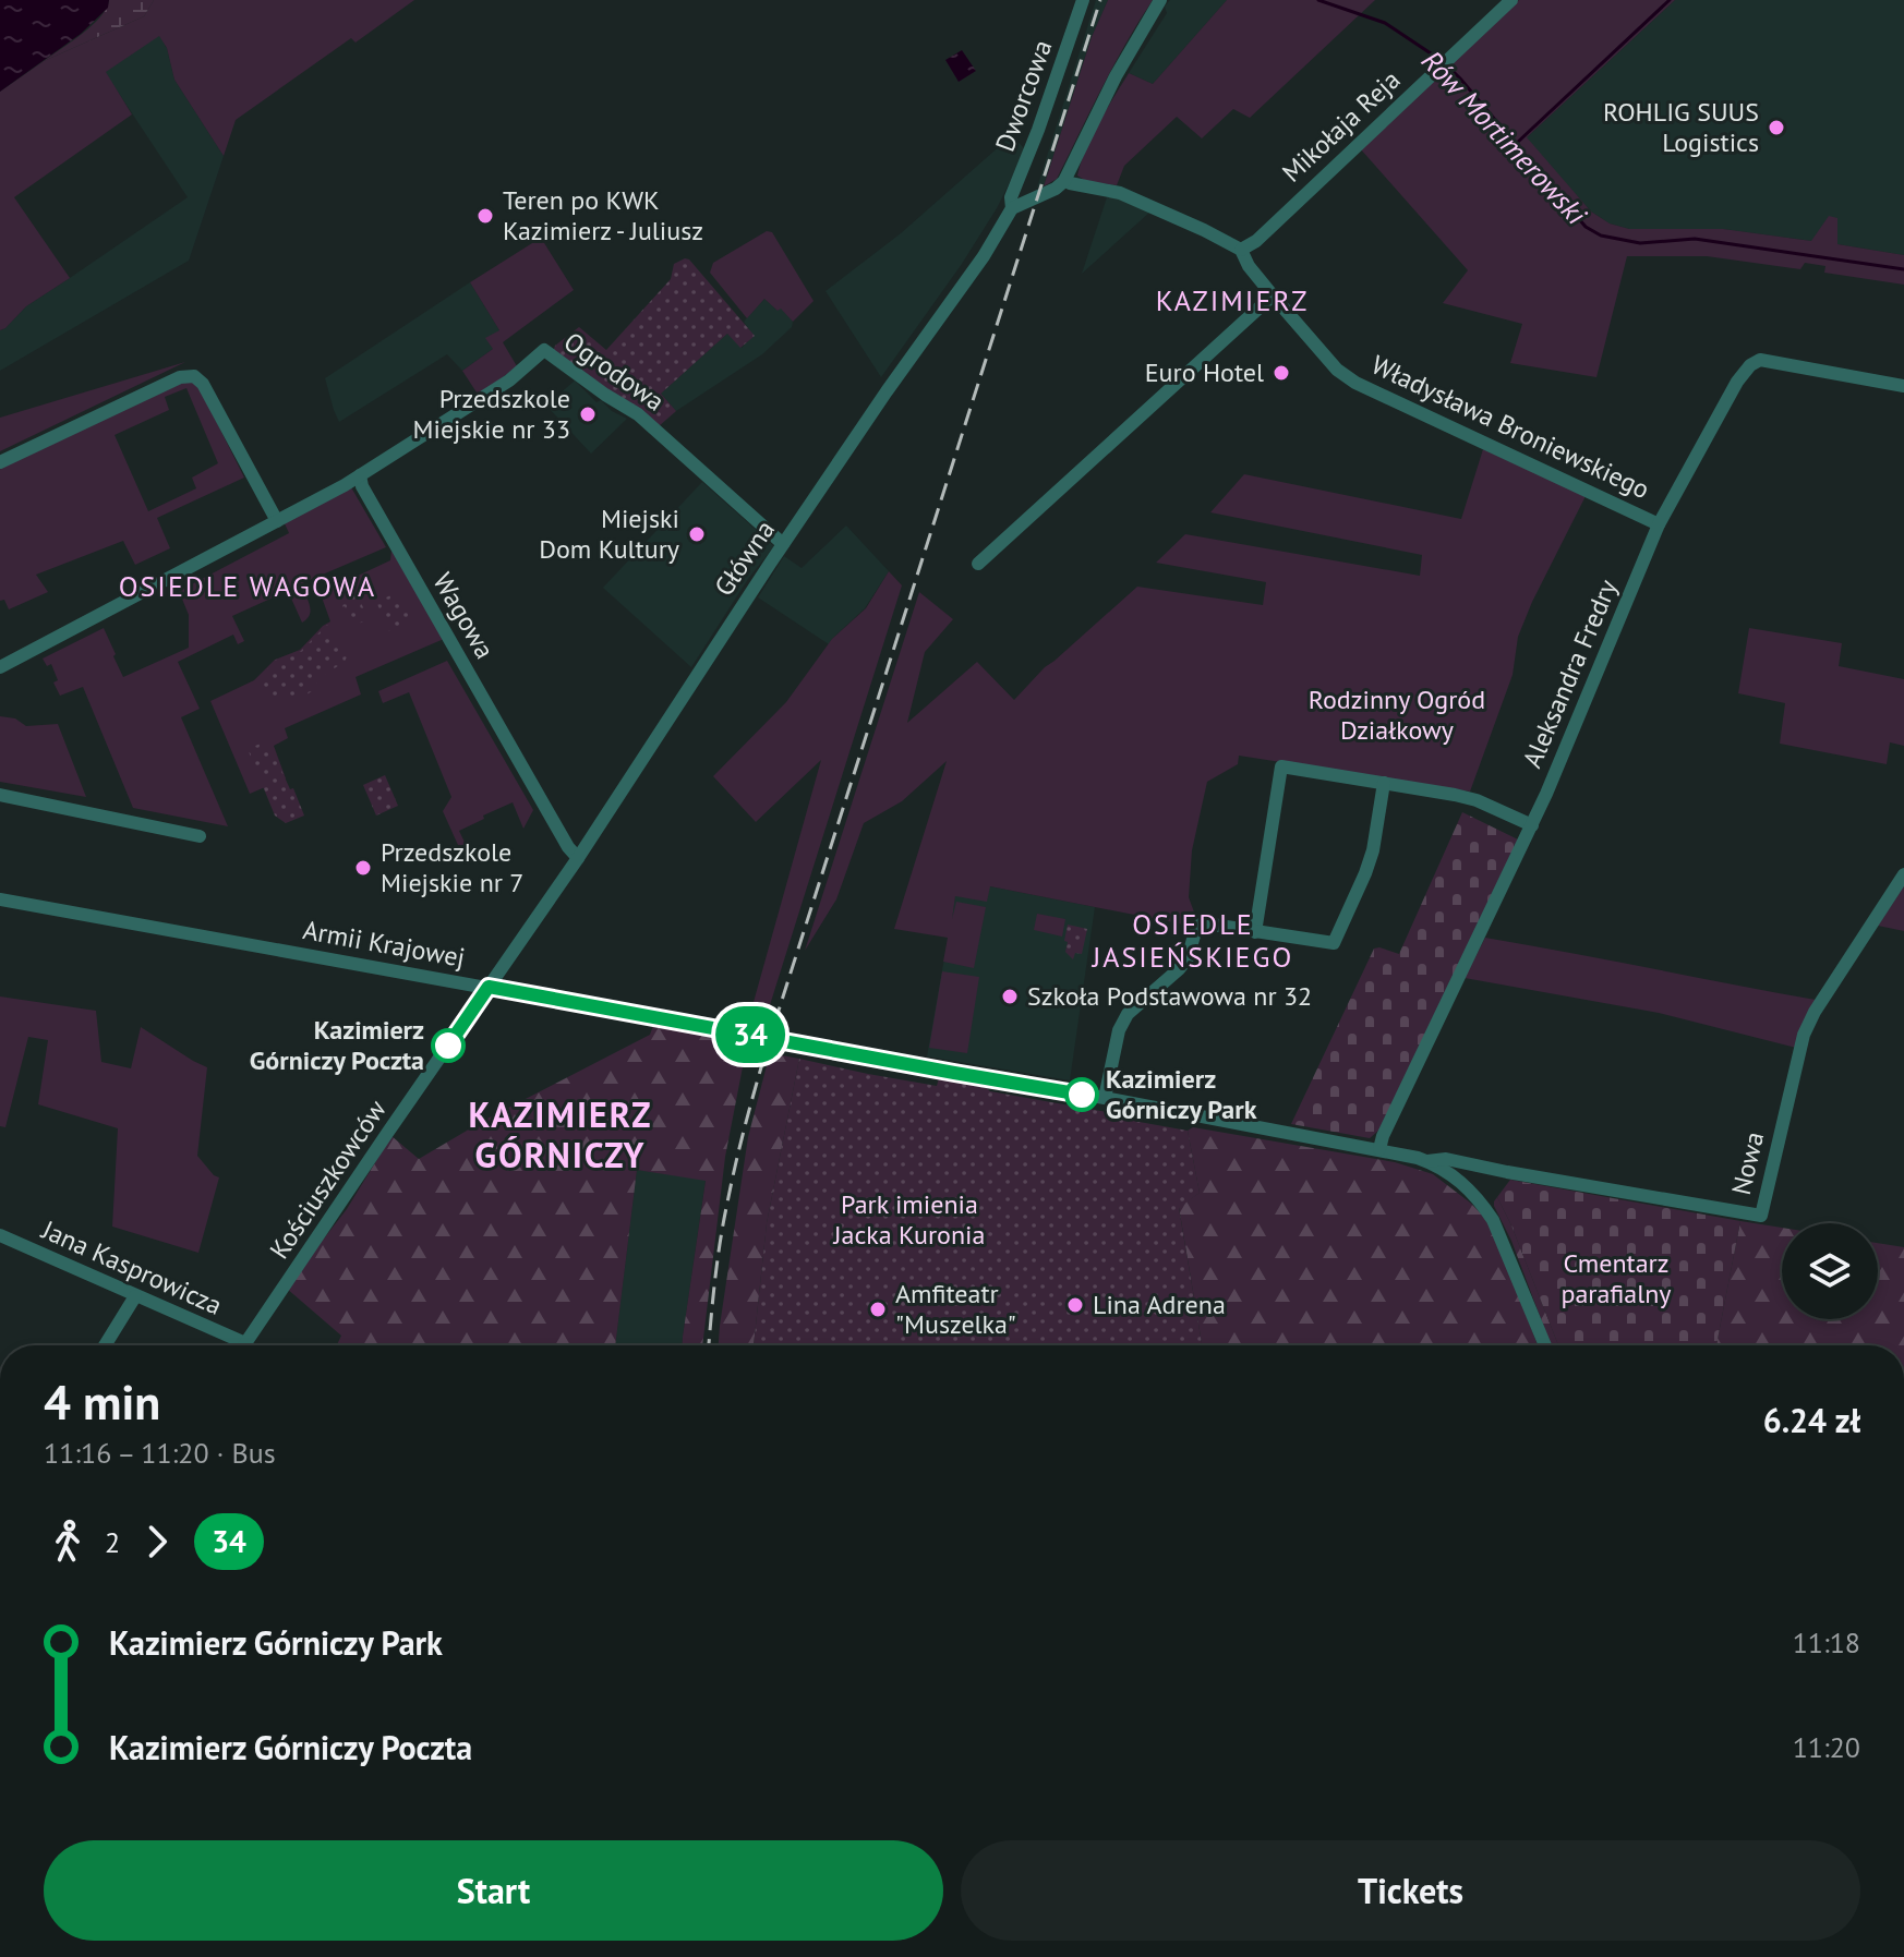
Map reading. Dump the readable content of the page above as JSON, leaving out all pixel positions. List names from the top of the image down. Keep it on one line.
{"streets":{"street":["Dworcowa","Mikołaja Reja","Ogrodowa","Władysława Broniewskiego","Główna","Wagowa","Aleksandra Fredry","Armii Krajowej","Nowa","Kościuszkowców","Jana Kasprowicza"]},"crossings":[["Dworcowa","Główna"],["Mikołaja Reja","Władysława Broniewskiego"],["Ogrodowa","Główna"],["Ogrodowa","Wagowa"],["Władysława Broniewskiego","Aleksandra Fredry"],["Główna","Wagowa"],["Główna","Armii Krajowej"],["Główna","Kościuszkowców"],["Aleksandra Fredry","Armii Krajowej"],["Armii Krajowej","Nowa"],["Armii Krajowej","Kościuszkowców"],["Kościuszkowców","Jana Kasprowicza"]],"districts":["KAZIMIERZ","OSIEDLE WAGOWA","OSIEDLE JASIEŃSKIEGO","KAZIMIERZ GÓRNICZY"],"water":["Rów Mortimerowski"],"parks":["Rodzinny Ogród Działkowy","Park imienia Jacka Kuronia","Cmentarz parafialny"],"places":["ROHLIG SUUS Logistics","Teren po KWK Kazimierz - Juliusz","Euro Hotel","Przedszkole Miejskie nr 33","Miejski Dom Kultury","Przedszkole Miejskie nr 7","Szkoła Podstawowa nr 32","Kazimierz Górniczy Poczta","Kazimierz Górniczy Park","Lina Adrena","Amfiteatr \"Muszelka\""],"lines":["bus line 34"],"page":{"on_map":"34","heading":["4 min","11:16 – 11:20 · Bus","6.24 zł"],"legs":["2","34"],"list":[{"name":"Kazimierz Górniczy Park","value":"11:18"},{"name":"Kazimierz Górniczy Poczta","value":"11:20"}],"buttons":["Start","Tickets"]}}
